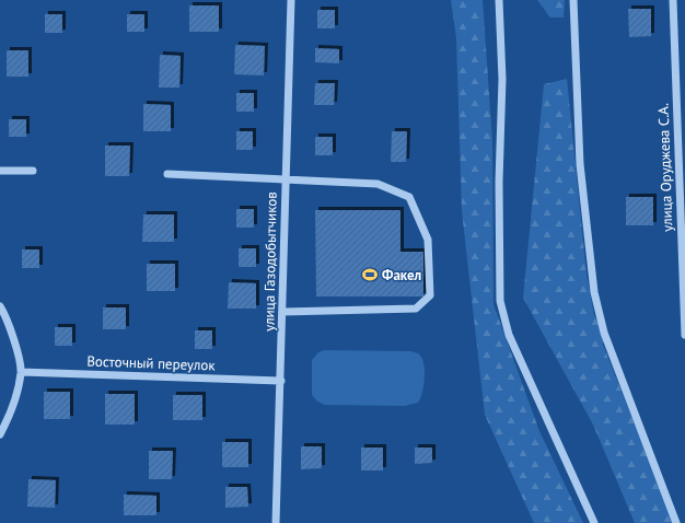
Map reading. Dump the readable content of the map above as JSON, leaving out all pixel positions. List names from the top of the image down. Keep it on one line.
{"streets":{"street":["улица Оруджева С.А.","улица Газодобытчиков","Восточный переулок"]},"crossings":[["улица Газодобытчиков","Восточный переулок"]],"places":{"sports":["Факел"]}}
